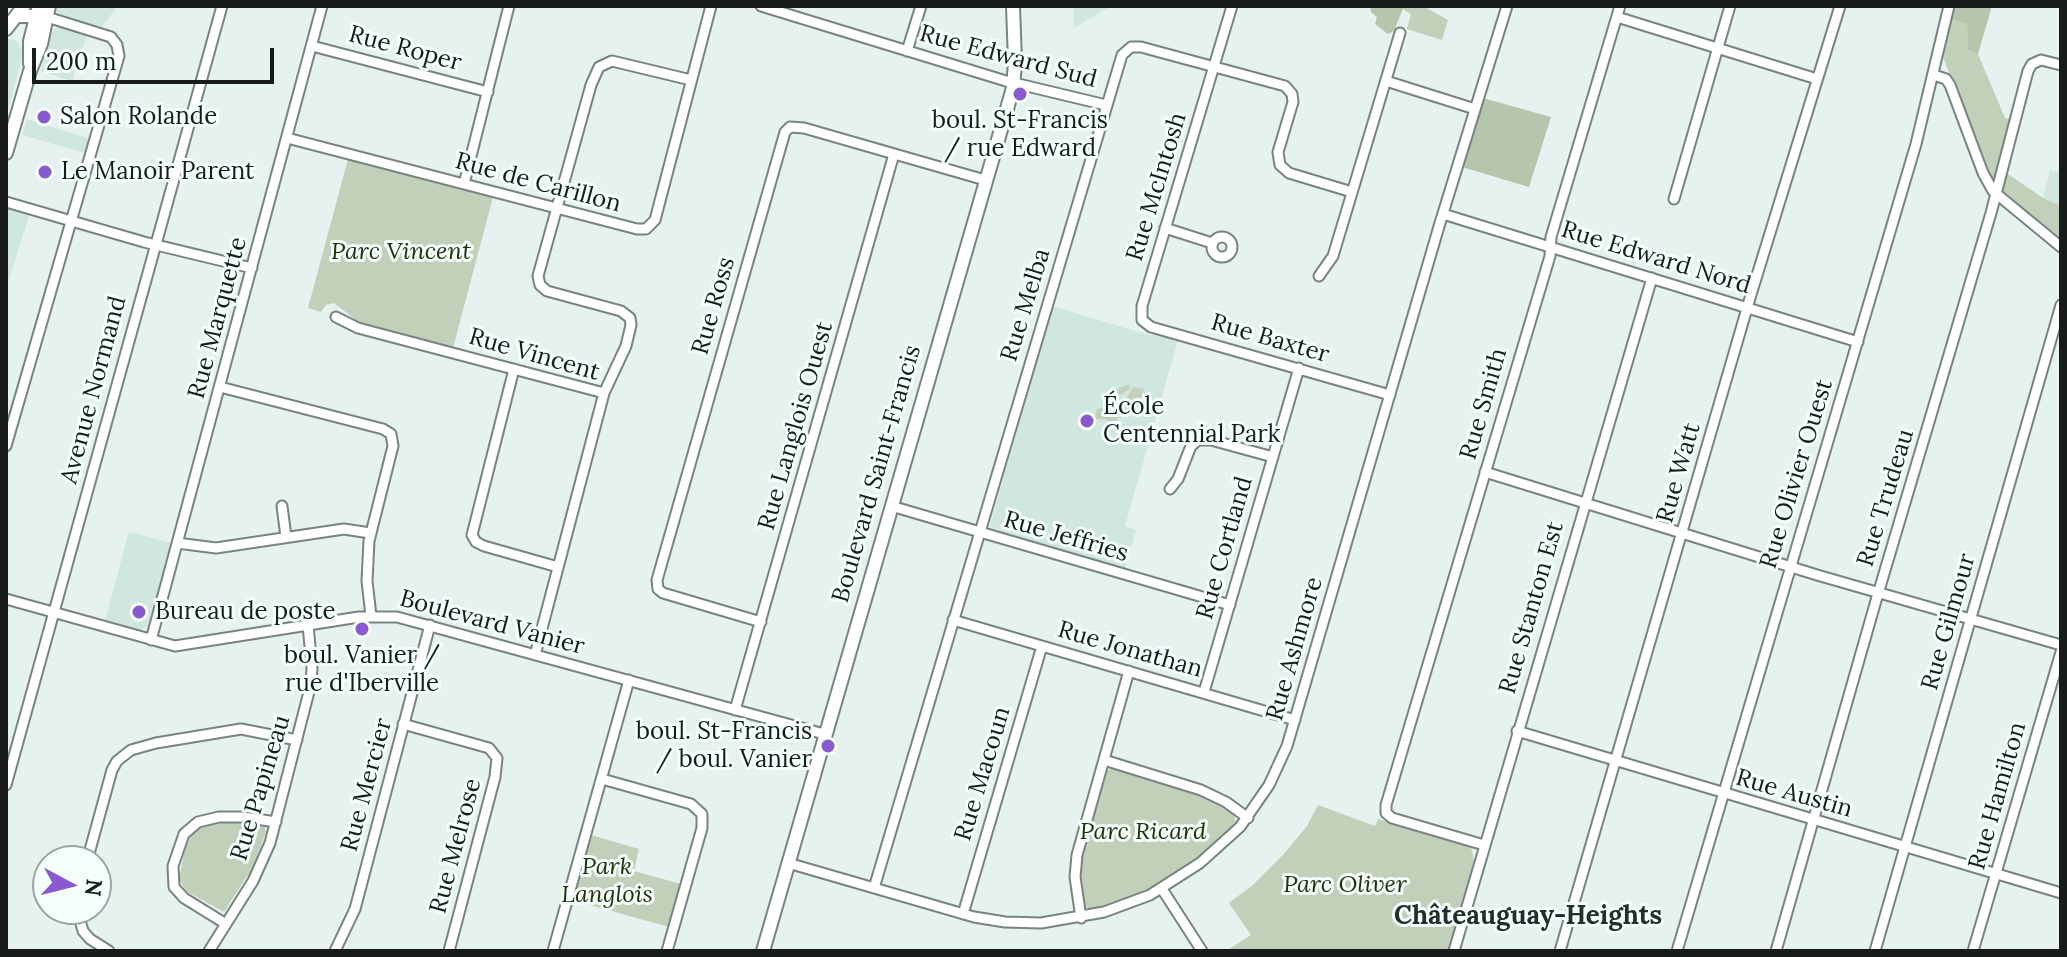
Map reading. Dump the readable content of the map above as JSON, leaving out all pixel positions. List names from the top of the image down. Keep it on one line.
{"streets":{"street":["Rue Roper","Rue Edward Sud","Rue de Carillon","Rue McIntosh","Rue Edward Nord","Rue Melba","Rue Ross","Rue Marquette","Rue Baxter","Rue Vincent","Avenue Normand","Rue Smith","Rue Langlois Ouest","Rue Watt","Boulevard Saint-Francis","Rue Olivier Ouest","Rue Trudeau","Rue Jeffries","Rue Cortland","Rue Stanton Est","Rue Gilmour","Boulevard Vanier","Rue Ashmore","Rue Jonathan","Rue Macoun","Rue Mercier","Rue Papineau","Rue Austin","Rue Hamilton","Rue Melrose"]},"crossings":[["Rue Roper","Rue Marquette"],["Rue Edward Sud","Rue Melba"],["Rue Edward Sud","Boulevard Saint-Francis"],["Rue de Carillon","Rue Marquette"],["Rue McIntosh","Rue Melba"],["Rue McIntosh","Rue Baxter"],["Rue Edward Nord","Rue Smith"],["Rue Edward Nord","Rue Watt"],["Rue Edward Nord","Rue Olivier Ouest"],["Rue Edward Nord","Rue Stanton Est"],["Rue Edward Nord","Rue Ashmore"],["Rue Melba","Rue Jeffries"],["Rue Melba","Rue Ashmore"],["Rue Melba","Rue Jonathan"],["Rue Ross","Rue Langlois Ouest"],["Rue Ross","Boulevard Saint-Francis"],["Rue Marquette","Boulevard Vanier"],["Rue Baxter","Rue Cortland"],["Rue Baxter","Rue Ashmore"],["Rue Vincent","Boulevard Vanier"],["Avenue Normand","Boulevard Vanier"],["Rue Smith","Rue Stanton Est"],["Rue Langlois Ouest","Boulevard Vanier"],["Rue Watt","Rue Austin"],["Boulevard Saint-Francis","Rue Jeffries"],["Boulevard Saint-Francis","Boulevard Vanier"],["Boulevard Saint-Francis","Rue Ashmore"],["Rue Olivier Ouest","Rue Austin"],["Rue Trudeau","Rue Austin"],["Rue Jeffries","Rue Cortland"],["Rue Cortland","Rue Jonathan"],["Rue Stanton Est","Rue Austin"],["Rue Gilmour","Rue Austin"],["Boulevard Vanier","Rue Mercier"],["Boulevard Vanier","Rue Papineau"],["Rue Ashmore","Rue Jonathan"],["Rue Ashmore","Rue Macoun"],["Rue Jonathan","Rue Macoun"],["Rue Mercier","Rue Melrose"],["Rue Austin","Rue Hamilton"]],"districts":["Châteauguay-Heights"],"parks":["Parc Vincent","Parc Ricard","Park Langlois","Parc Oliver"],"places":["boul. St-Francis / rue Edward","Salon Rolande","Le Manoir Parent","École Centennial Park","Bureau de poste","boul. Vanier / rue d'Iberville","boul. St-Francis / boul. Vanier"],"scale_bar":"200 m","north":"right"}
